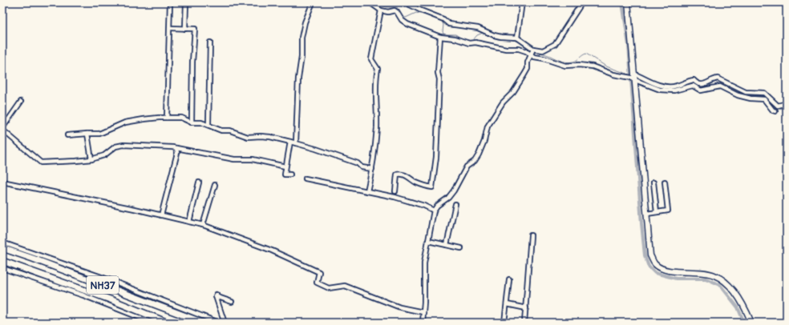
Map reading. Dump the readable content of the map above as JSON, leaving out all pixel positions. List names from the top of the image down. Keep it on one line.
{"streets":{"highway":["NH37"]}}
